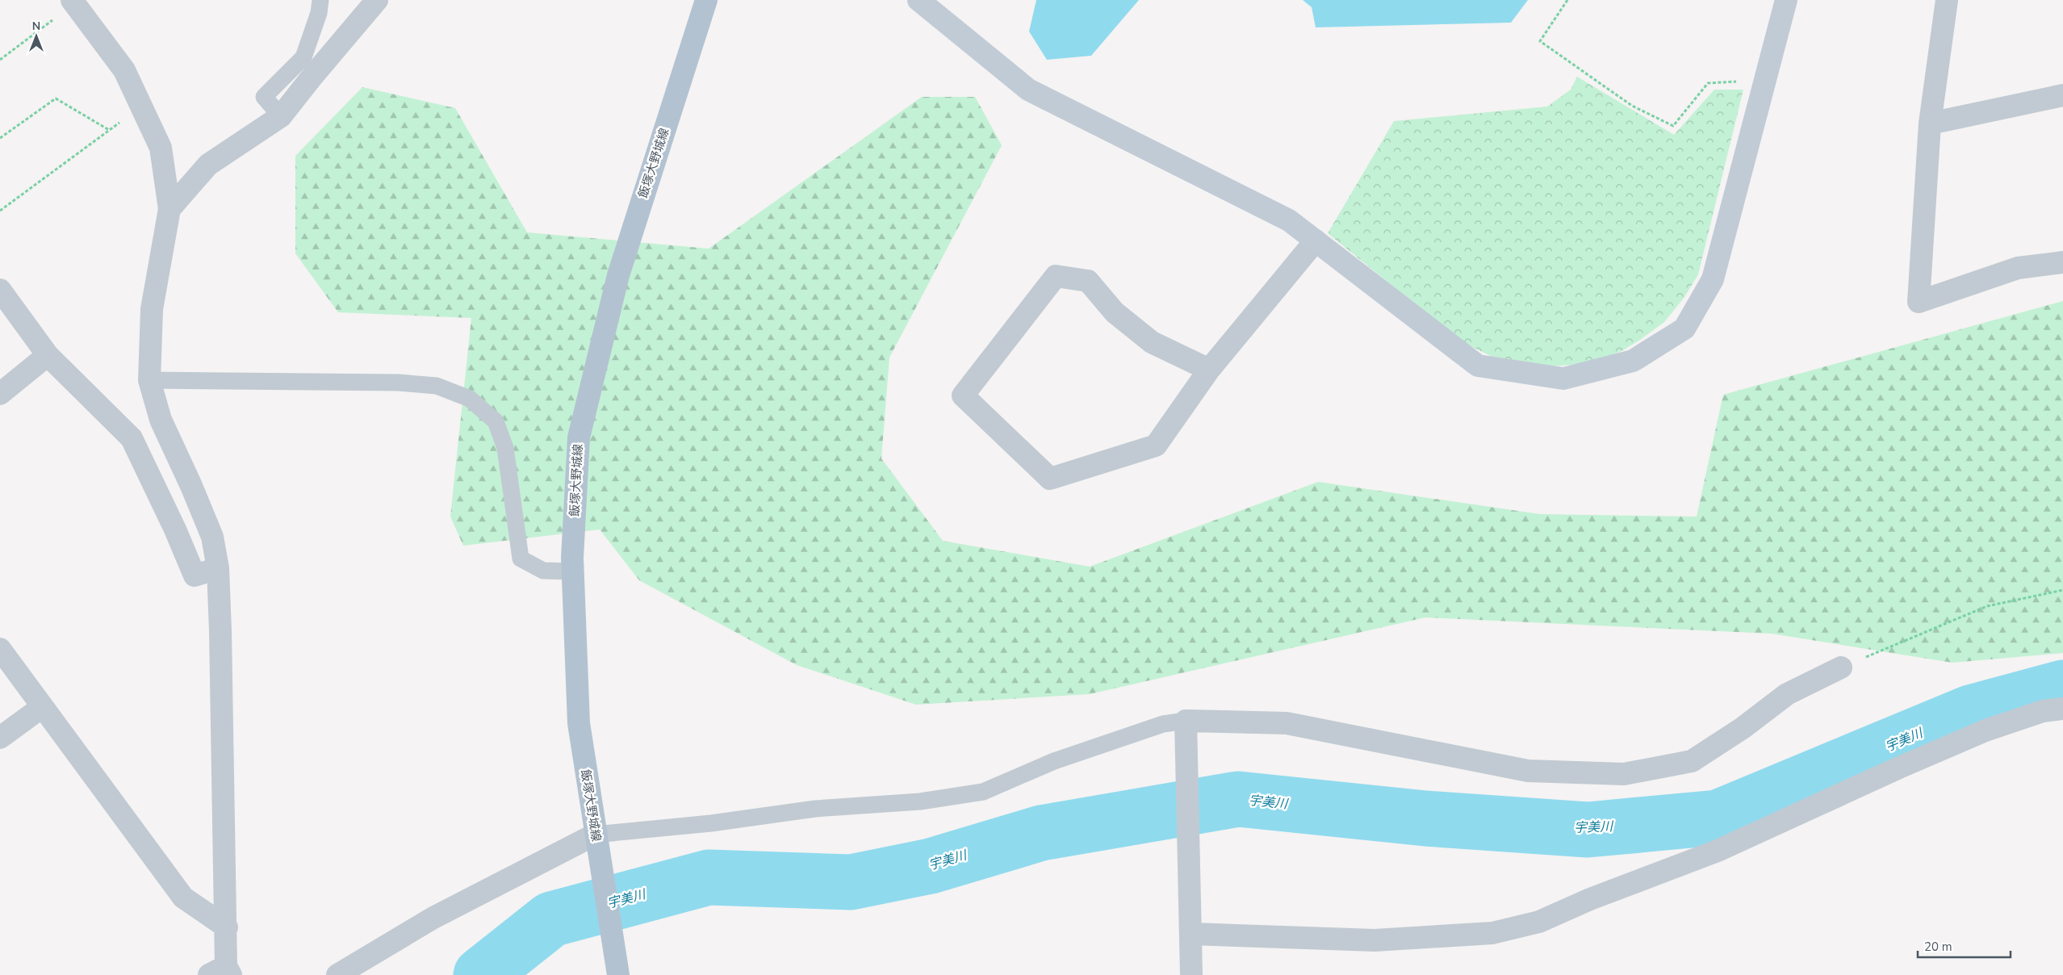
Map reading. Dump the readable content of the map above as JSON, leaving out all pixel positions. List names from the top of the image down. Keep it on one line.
{"streets":{"main road":["飯塚大野城線"]},"water":["宇美川"],"scale_bar":"20 m","north":"top"}
